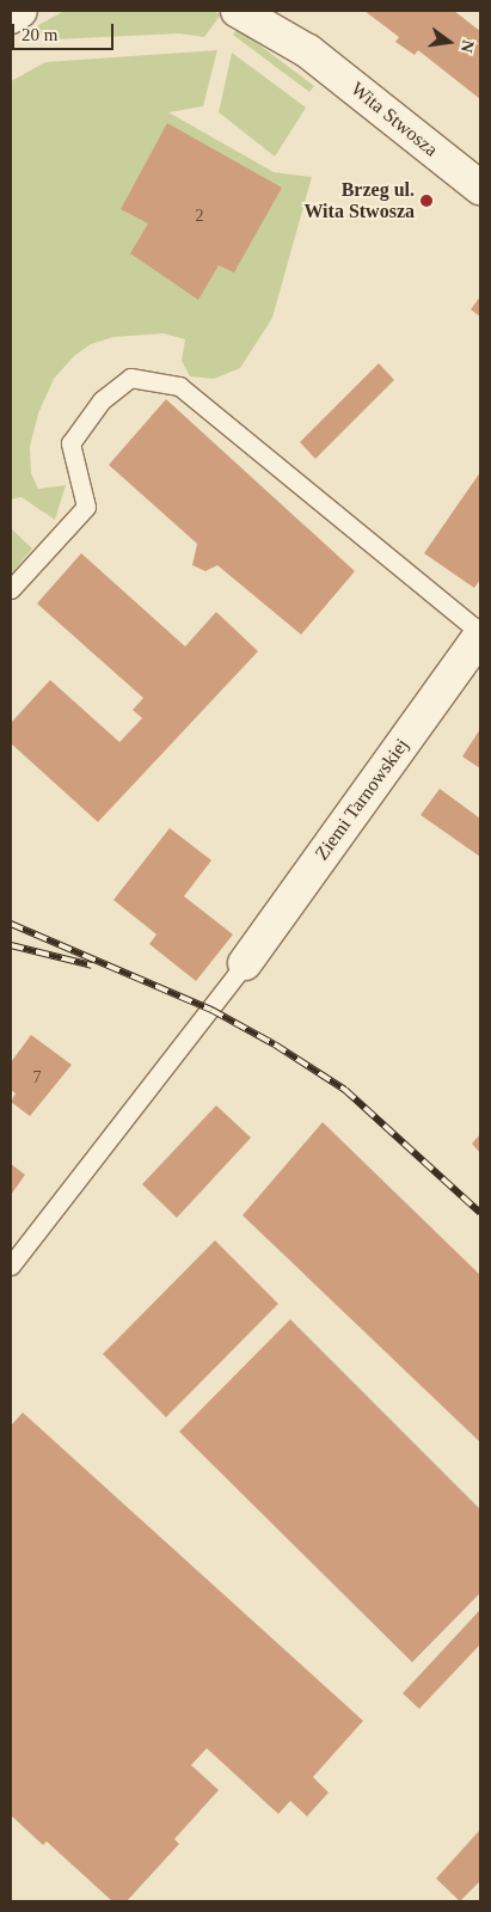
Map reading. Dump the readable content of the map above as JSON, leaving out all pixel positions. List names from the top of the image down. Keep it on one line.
{"streets":{"street":["Wita Stwosza","Ziemi Tarnowskiej"]},"places":["Brzeg ul. Wita Stwosza"],"house_numbers":["2","7"],"scale_bar":"20 m","north":"right"}
